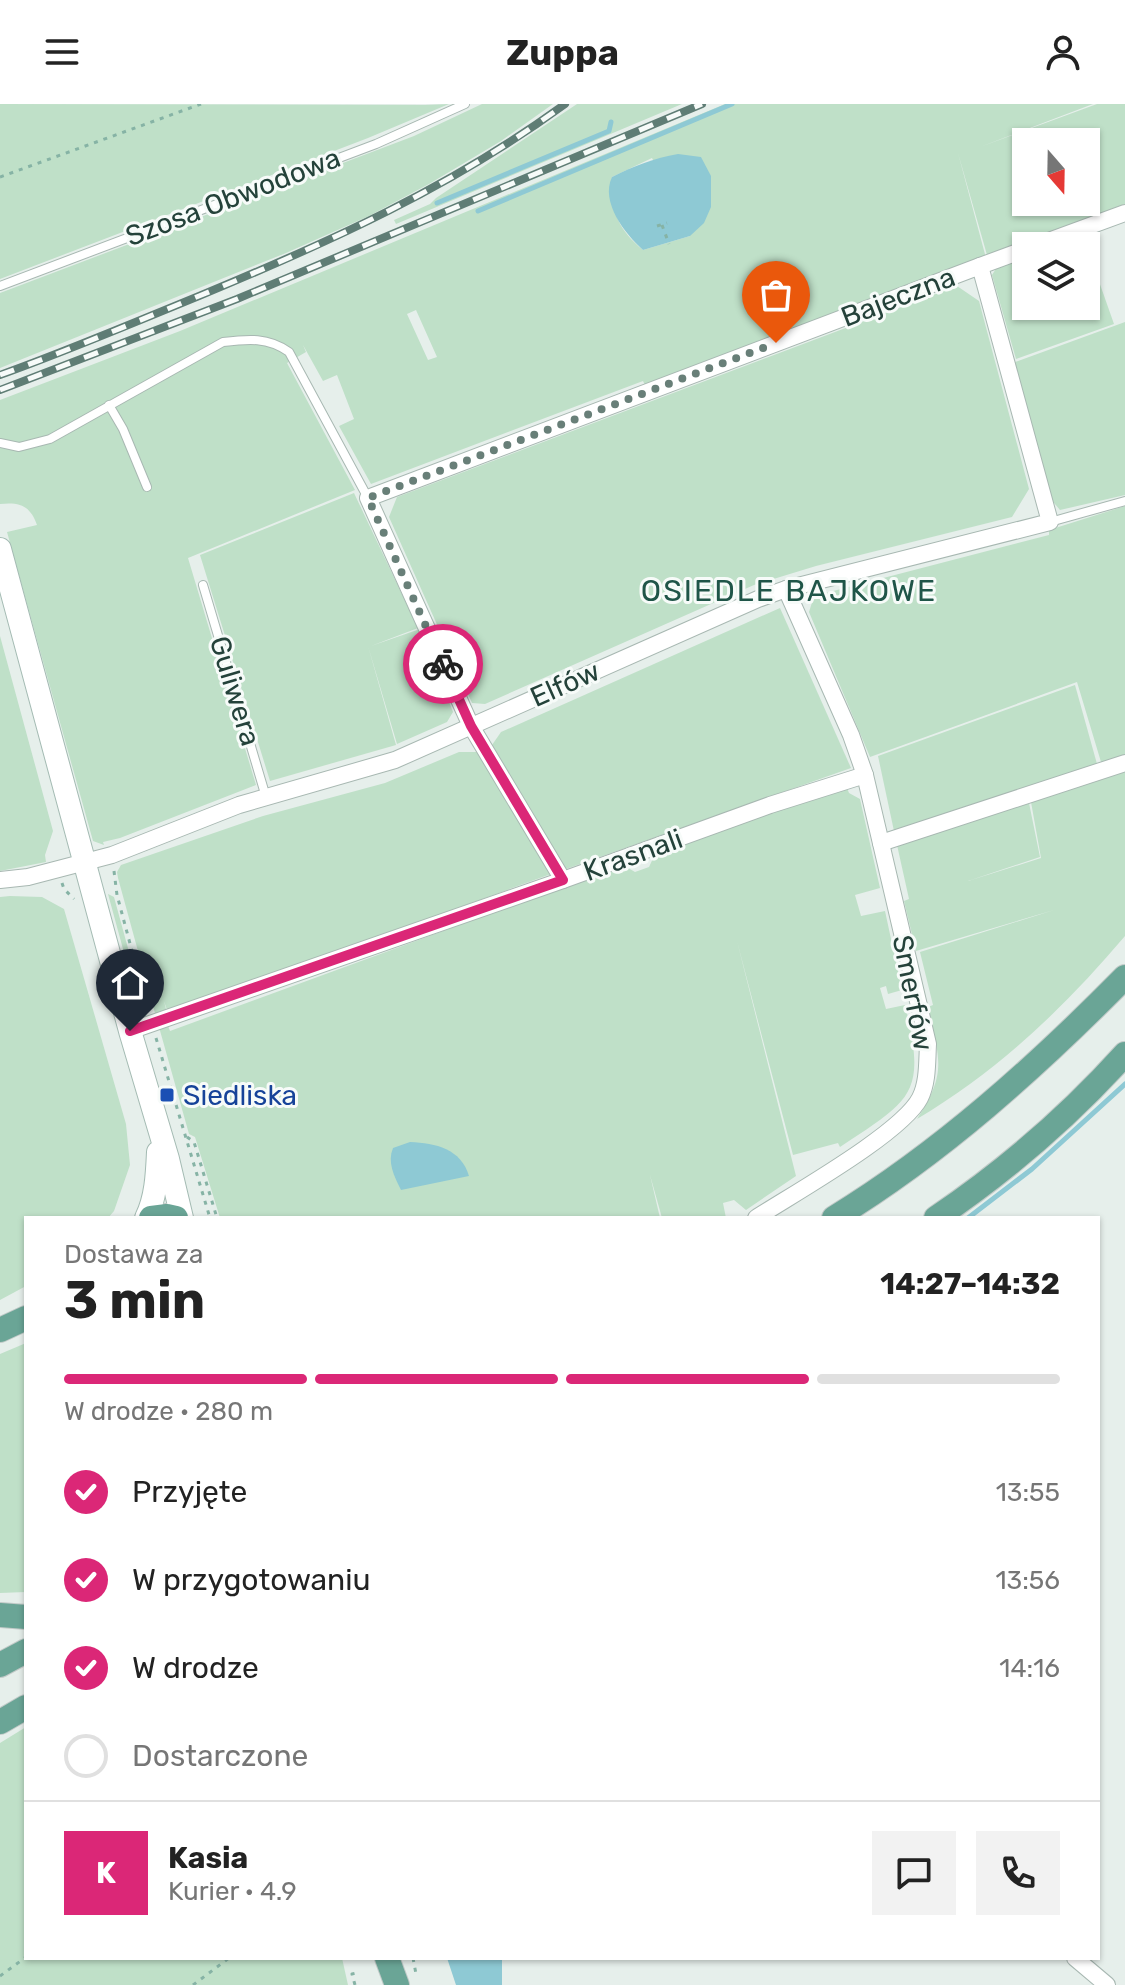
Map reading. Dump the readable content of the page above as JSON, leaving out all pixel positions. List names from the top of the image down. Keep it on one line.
{"streets":{"street":["Bajeczna","Elfów","Krasnali","Smerfów"],"lane":["Szosa Obwodowa","Guliwera"]},"crossings":[["Bajeczna","Elfów"],["Elfów","Guliwera"],["Elfów","Smerfów"],["Krasnali","Smerfów"]],"districts":["OSIEDLE BAJKOWE"],"places":{"transit":["Siedliska"]},"north":"bottom","page":{"header":"Zuppa","heading":["3 min","Dostawa za","14:27–14:32"],"panel":["Kasia","Kurier · 4.9"],"bar":"W drodze · 280 m","list":[["Przyjęte","13:55"],["W przygotowaniu","13:56"],["W drodze","14:16"],"Dostarczone"],"round":"K"}}
